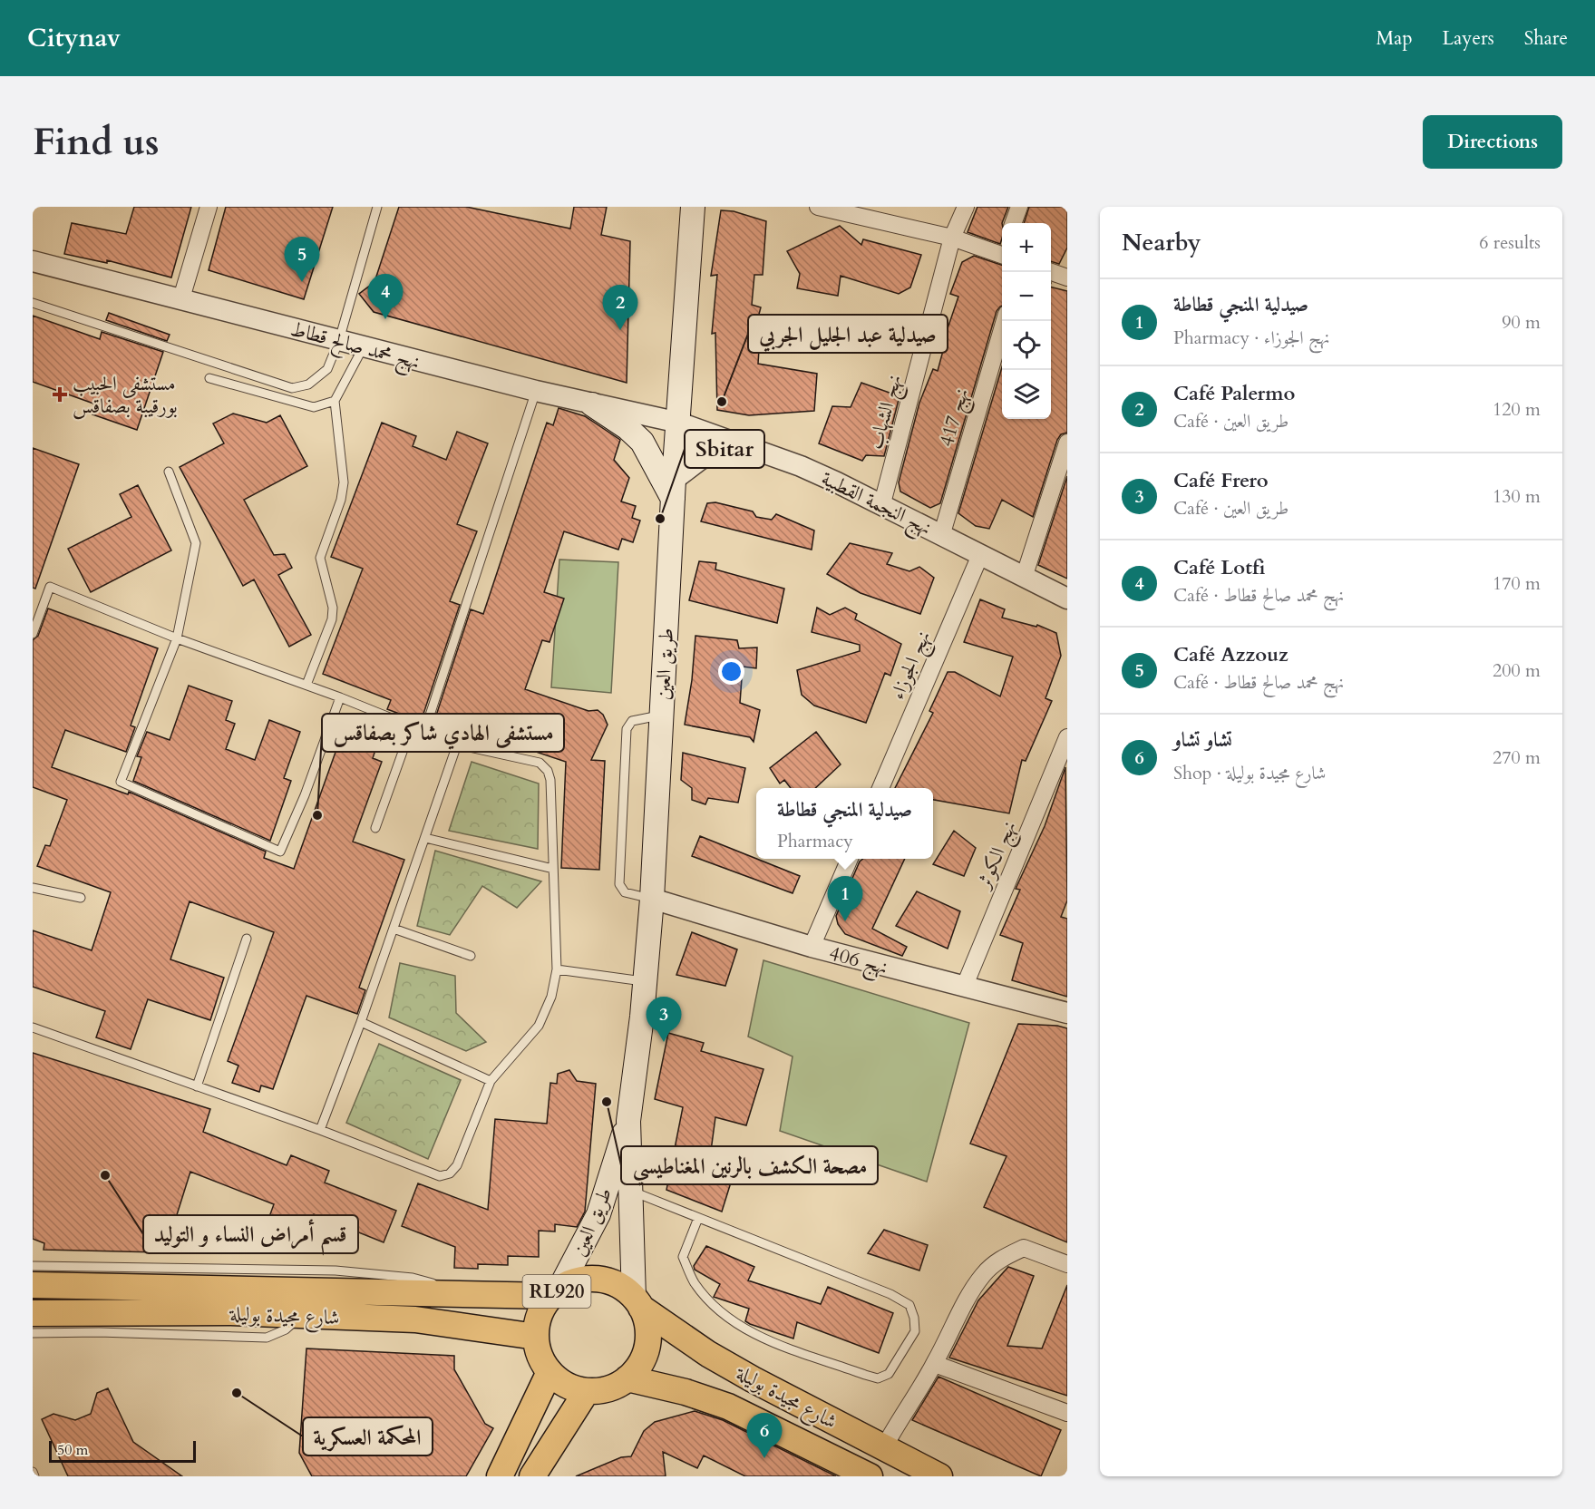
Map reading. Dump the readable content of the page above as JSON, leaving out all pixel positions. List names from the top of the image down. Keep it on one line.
{"streets":{"main road":["طريق العين","RL920","شارع مجيدة بوليلة"],"street":["نهج محمد صالح قطاط","نهج الشهاب","نهج 417","نهج النجمة القطبية","نهج الجوزاء","نهج الكوثر","نهج 406"]},"crossings":[["نهج محمد صالح قطاط","نهج النجمة القطبية"],["نهج محمد صالح قطاط","طريق العين"],["نهج الشهاب","نهج النجمة القطبية"],["نهج 417","نهج النجمة القطبية"],["نهج النجمة القطبية","طريق العين"],["نهج النجمة القطبية","نهج الجوزاء"],["طريق العين","نهج 406"],["طريق العين","RL920"],["طريق العين","شارع مجيدة بوليلة"],["نهج الكوثر","نهج 406"],["RL920","شارع مجيدة بوليلة"]],"places":{"health":["مستشفى الحبيب بورقيبة بصفاقس"],"other":["صيدلية عبد الجليل الجربي","Sbitar","مستشفى الهادي شاكر بصفاقس","مصحة الكشف بالرنين المغناطيسي","قسم أمراض النساء و التوليد","المحكمة العسكرية"]},"scale_bar":"50 m","page":{"header":"Citynav","nav":["Map","Layers","Share"],"buttons":"Directions","title":"Find us","heading":["Nearby","6 results"],"map_buttons":["+","−"],"pins":["5","4","2","1","3","6"],"list":[{"mark":"1","name":"صيدلية المنجي قطاطة","note":"Pharmacy · نهج الجوزاء","value":"90 m"},{"mark":"2","name":"Café Palermo","note":"Café · طريق العين","value":"120 m"},{"mark":"3","name":"Café Frero","note":"Café · طريق العين","value":"130 m"},{"mark":"4","name":"Café Lotfi","note":"Café · نهج محمد صالح قطاط","value":"170 m"},{"mark":"5","name":"Café Azzouz","note":"Café · نهج محمد صالح قطاط","value":"200 m"},{"mark":"6","name":"تشاو تشاو","note":"Shop · شارع مجيدة بوليلة","value":"270 m"}],"popup":["صيدلية المنجي قطاطة","Pharmacy"],"scale":"50 m"}}
